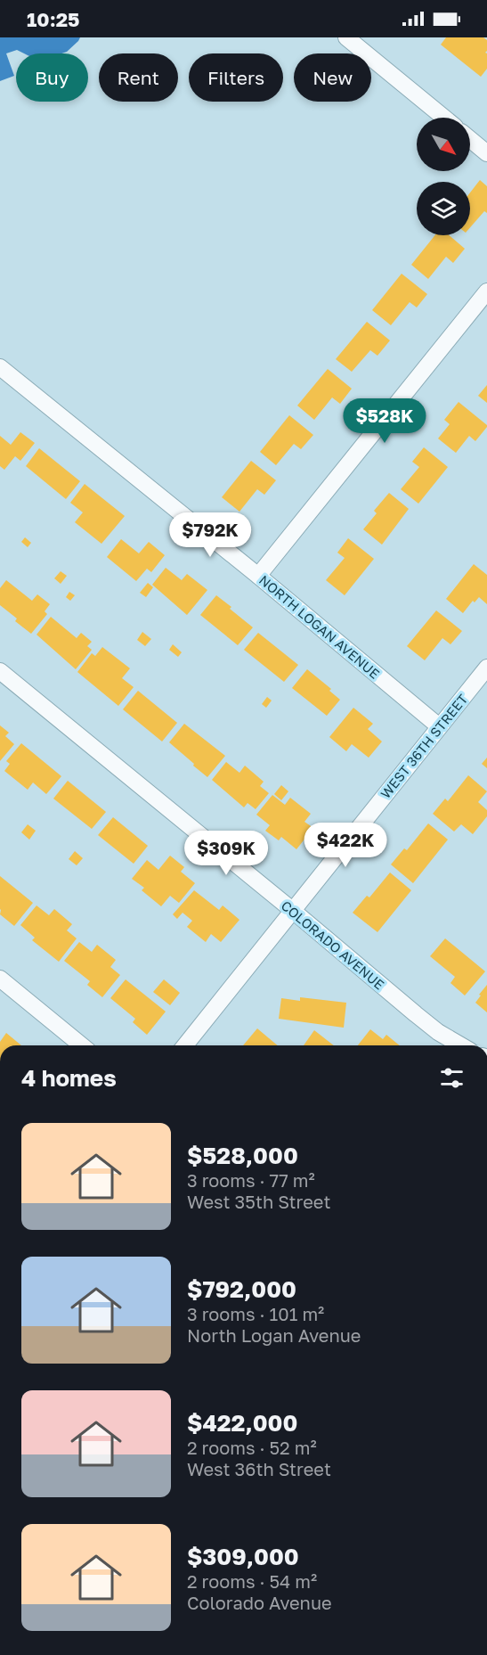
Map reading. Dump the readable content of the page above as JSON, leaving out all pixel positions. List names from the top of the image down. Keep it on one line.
{"streets":{"street":["NORTH LOGAN AVENUE","WEST 36TH STREET","COLORADO AVENUE"]},"crossings":[["NORTH LOGAN AVENUE","WEST 36TH STREET"],["WEST 36TH STREET","COLORADO AVENUE"]],"north":"bottom right","page":{"status":"10:25","chip":["Buy","Rent","Filters","New"],"price":["$528K","$792K","$422K","$309K"],"heading":"4 homes","list":[{"name":"$528,000","note":"3 rooms · 77 m² · West 35th Street"},{"name":"$792,000","note":"3 rooms · 101 m² · North Logan Avenue"},{"name":"$422,000","note":"2 rooms · 52 m² · West 36th Street"},{"name":"$309,000","note":"2 rooms · 54 m² · Colorado Avenue"}]}}
